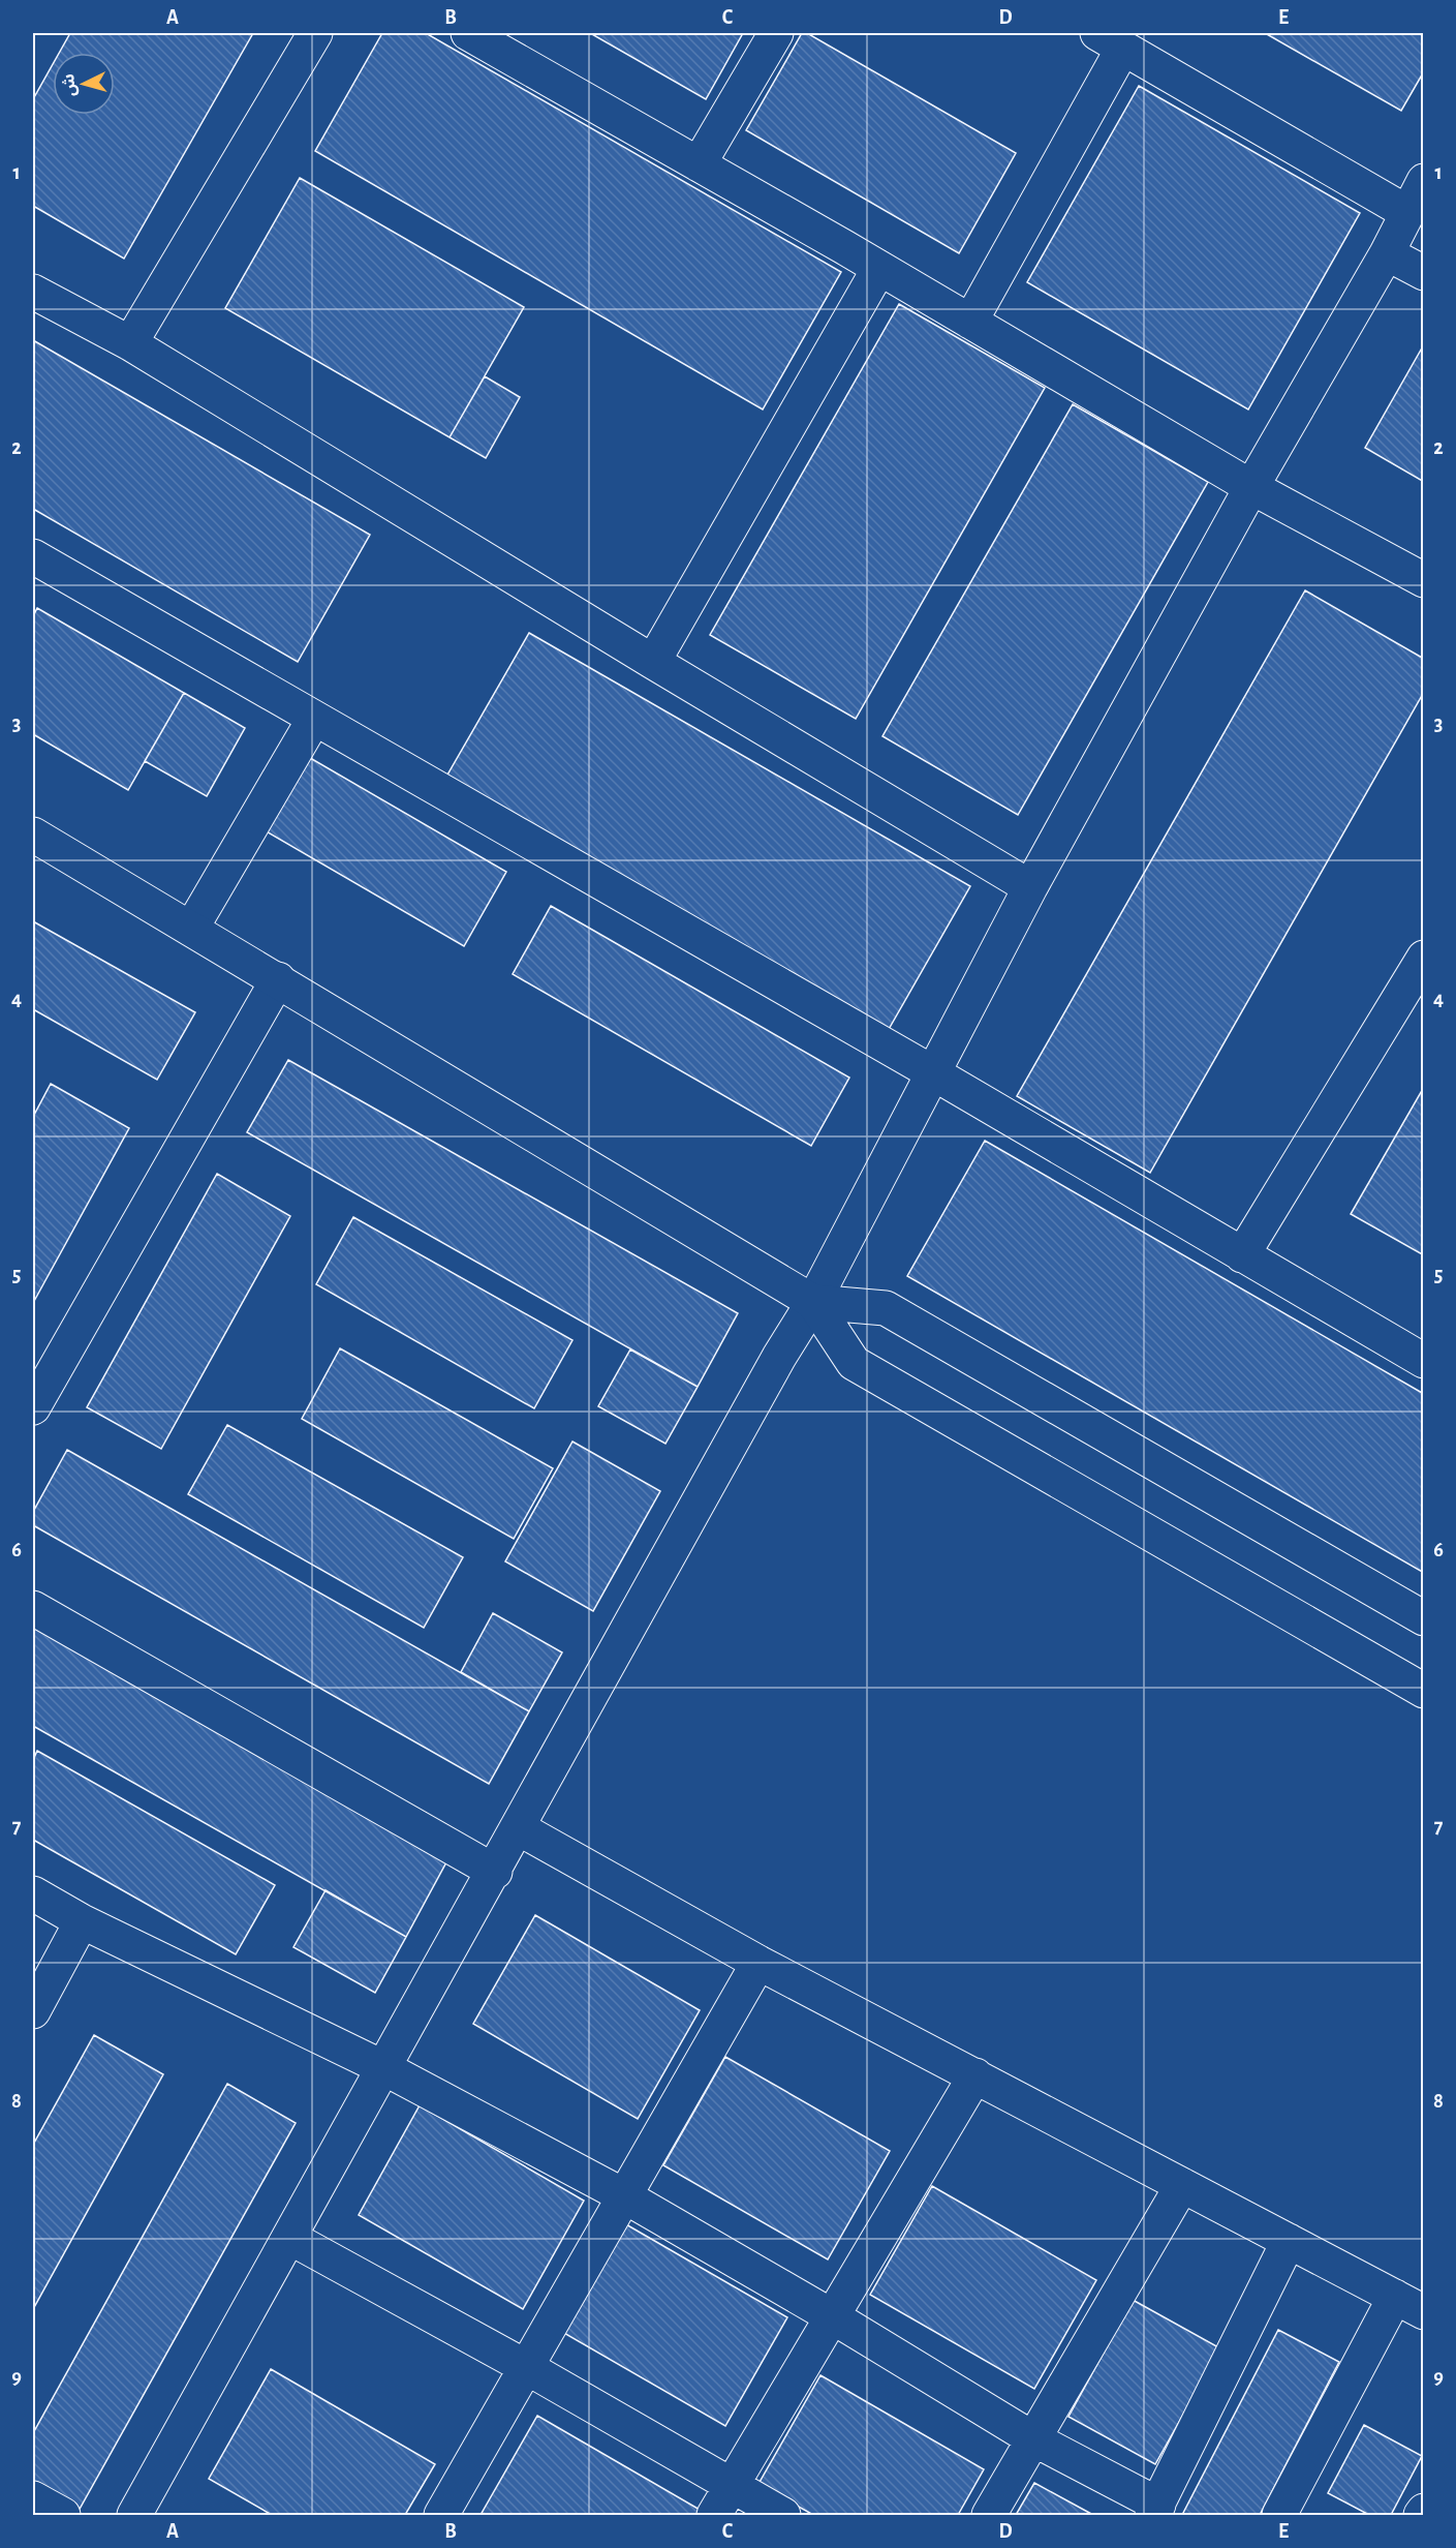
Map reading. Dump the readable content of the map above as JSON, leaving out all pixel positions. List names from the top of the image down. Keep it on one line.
{"north":"left","grid":{"columns":["A","B","C","D","E"],"rows":["1","2","3","4","5","6","7","8","9"]}}
